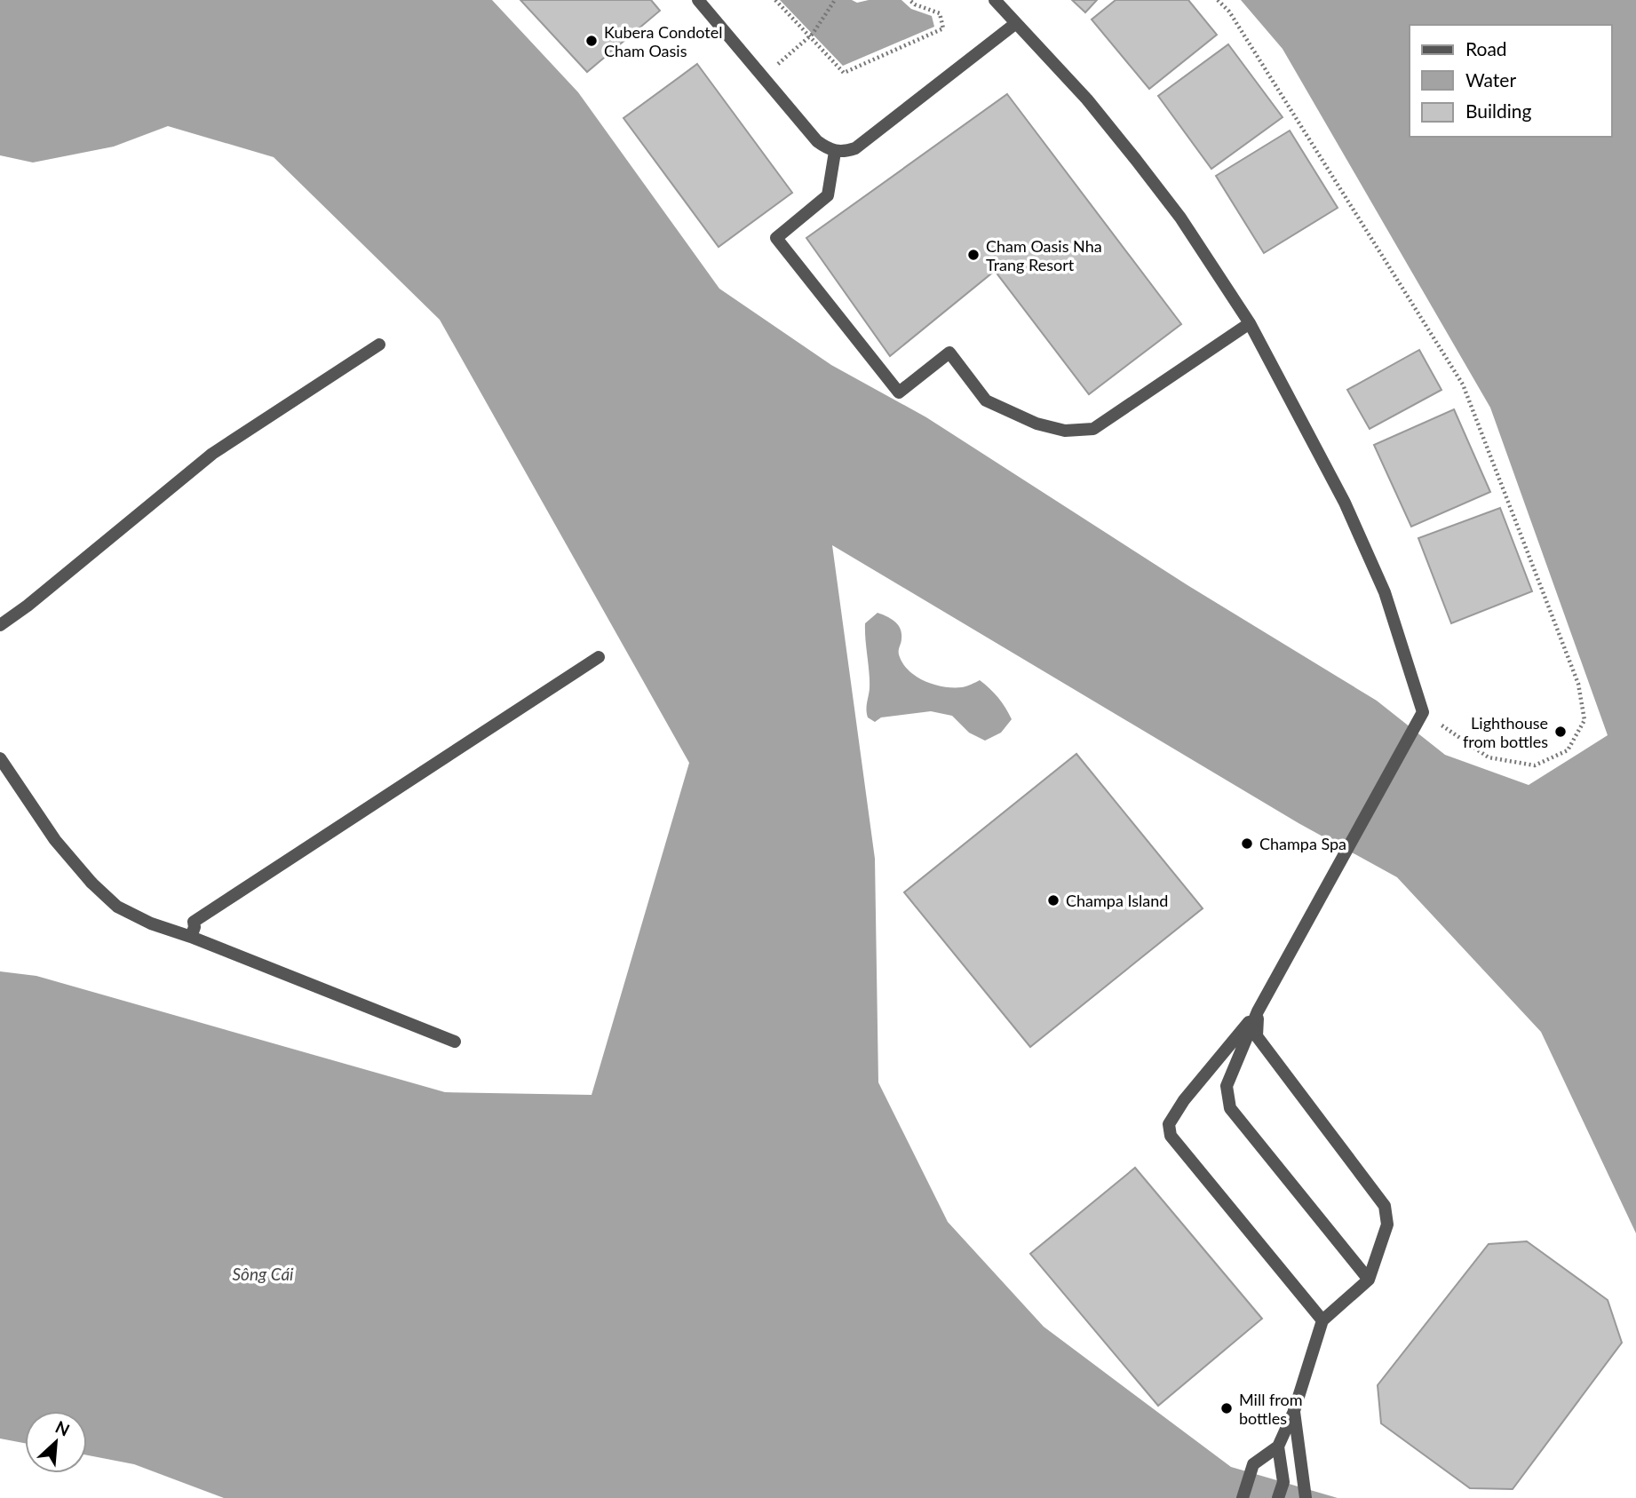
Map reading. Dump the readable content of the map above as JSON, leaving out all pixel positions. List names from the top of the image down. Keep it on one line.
{"water":["Sông Cái"],"places":["Kubera Condotel Cham Oasis","Cham Oasis Nha Trang Resort","Lighthouse from bottles","Champa Spa","Champa Island","Mill from bottles"],"legend":["Road","Water","Building"],"north":"top right"}
